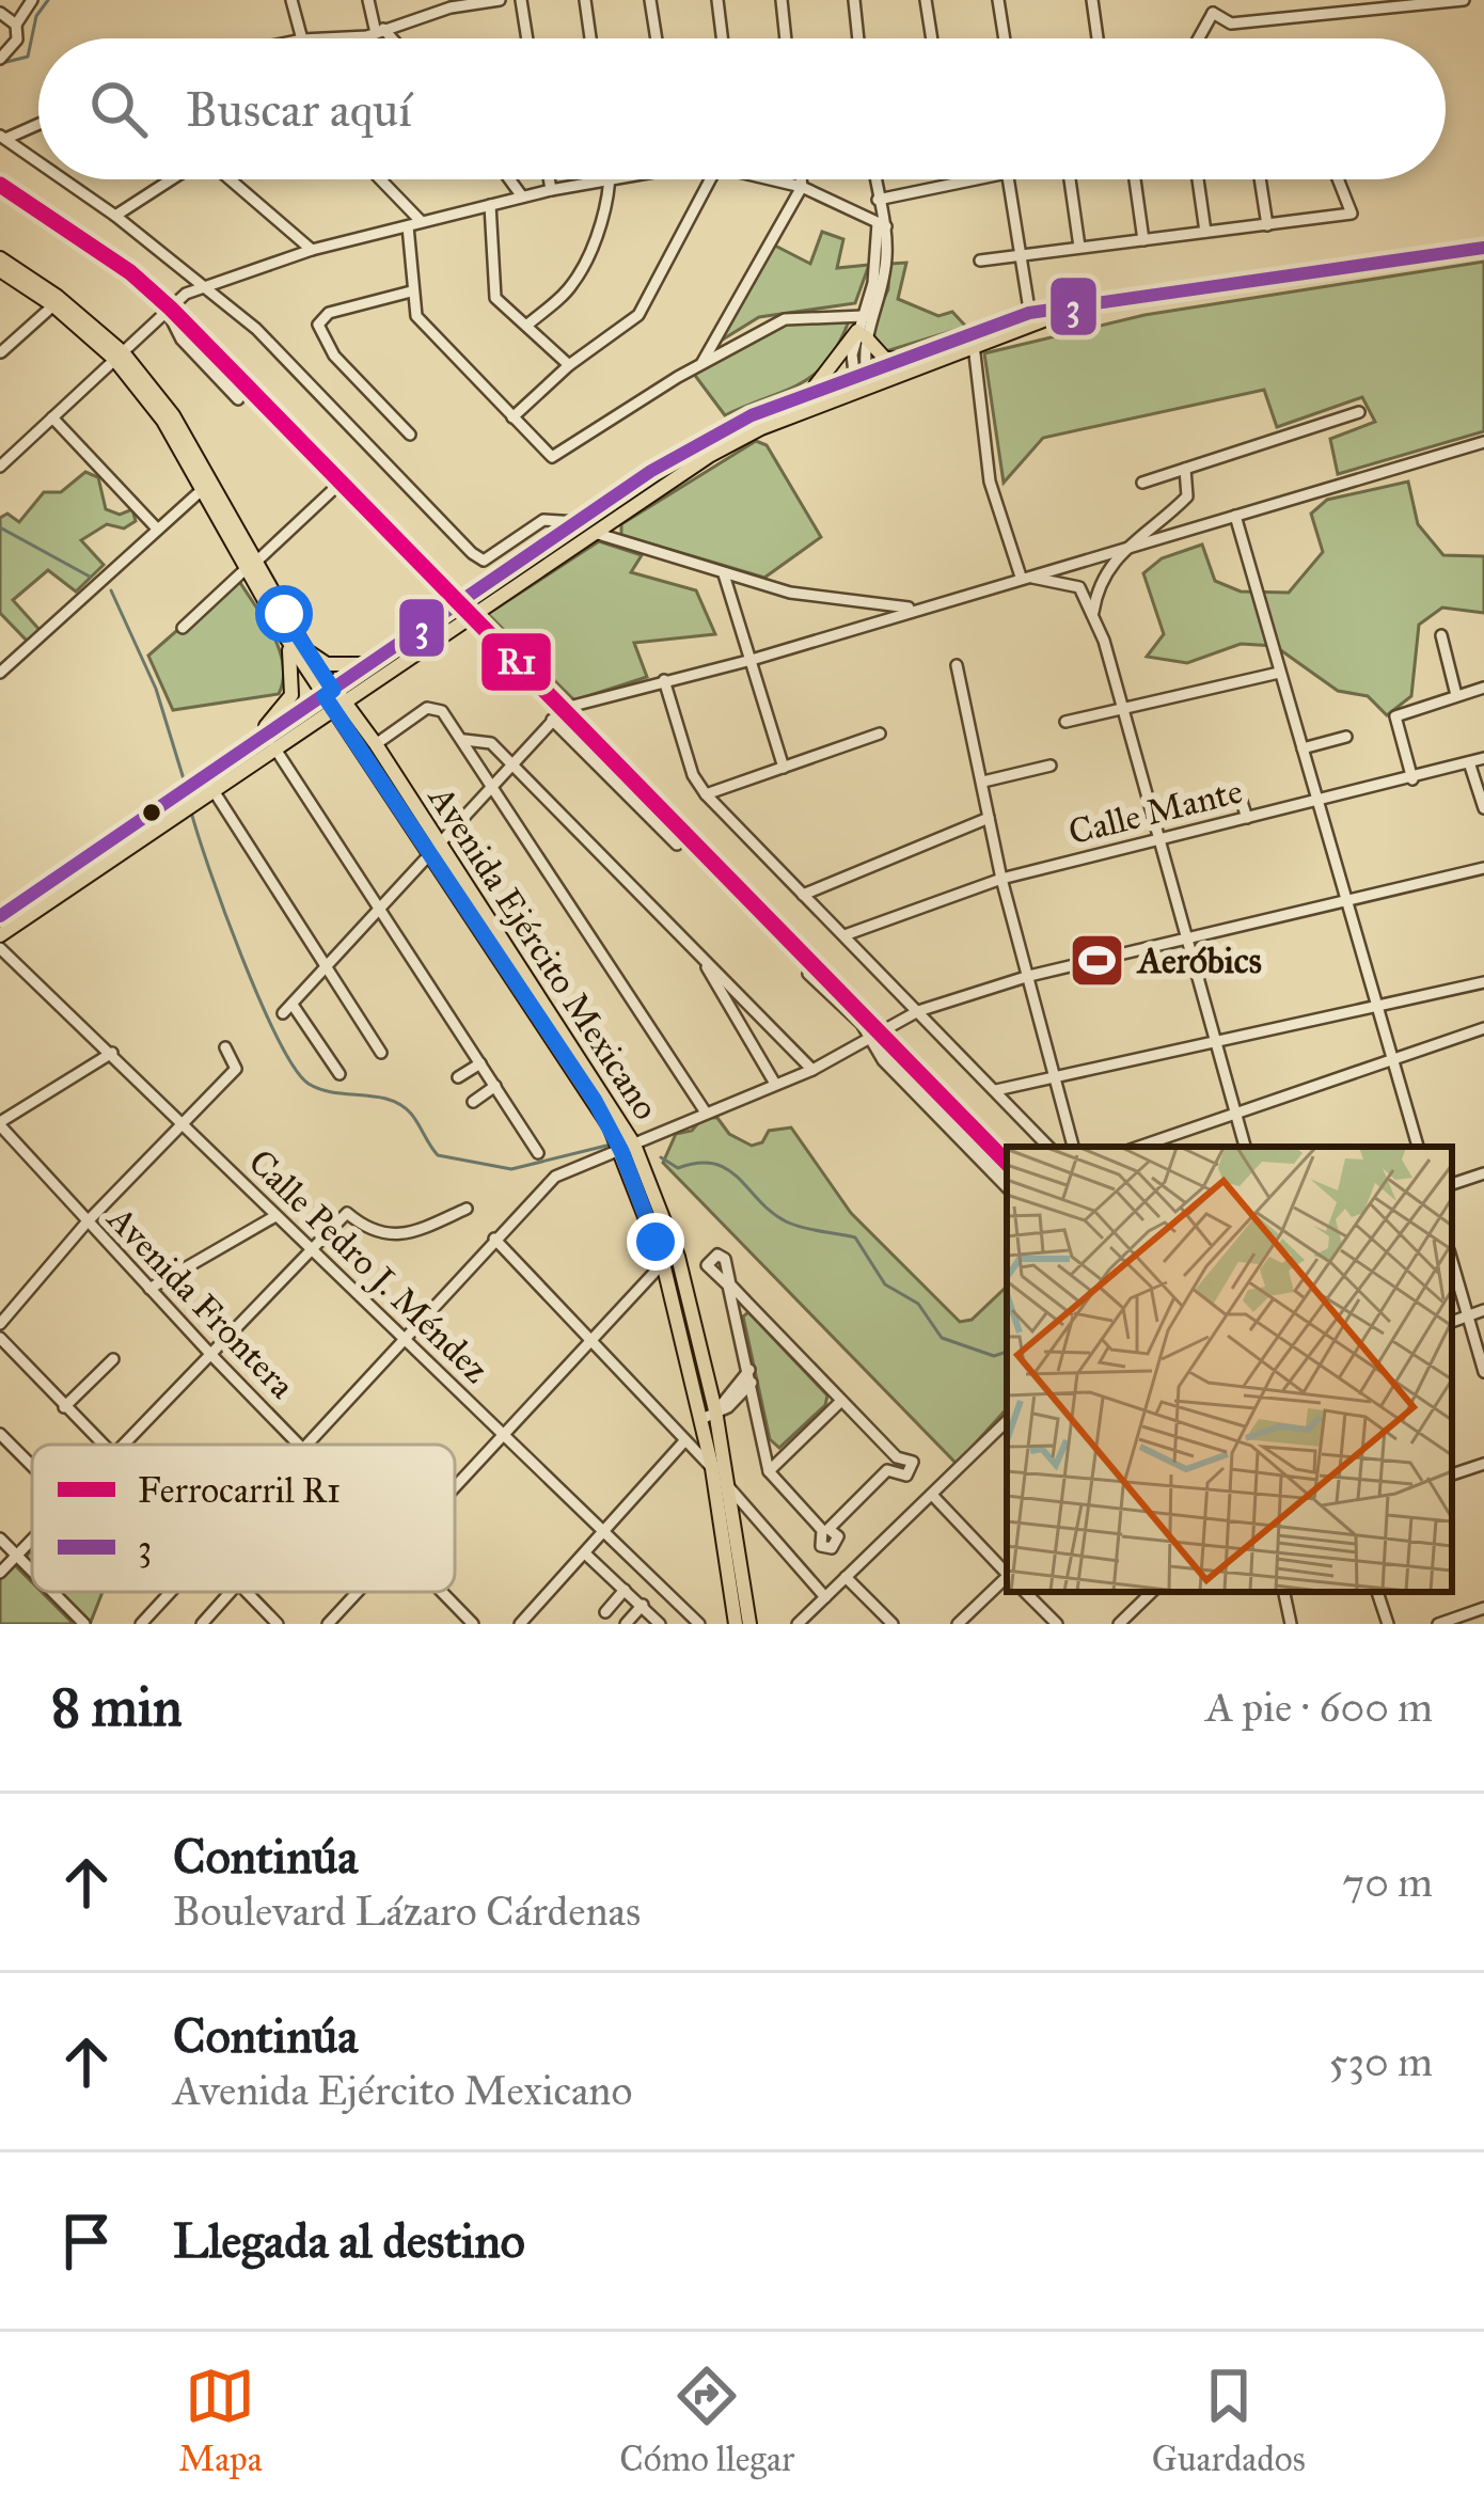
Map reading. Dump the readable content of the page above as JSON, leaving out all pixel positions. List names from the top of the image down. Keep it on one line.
{"streets":{"main road":["Avenida Ejército Mexicano"],"street":["Calle Mante","Calle Pedro J. Méndez","Avenida Frontera"]},"places":{"sports":["Aeróbics"]},"lines":["rail line R1","transit line 3"],"legend":["Ferrocarril R1","3"],"page":{"search":"Buscar aquí","heading":["8 min","A pie · 600 m"],"list":[["Continúa","Boulevard Lázaro Cárdenas","70 m"],["Continúa","Avenida Ejército Mexicano","530 m"],"Llegada al destino"],"nav":["Mapa","Cómo llegar","Guardados"]}}
